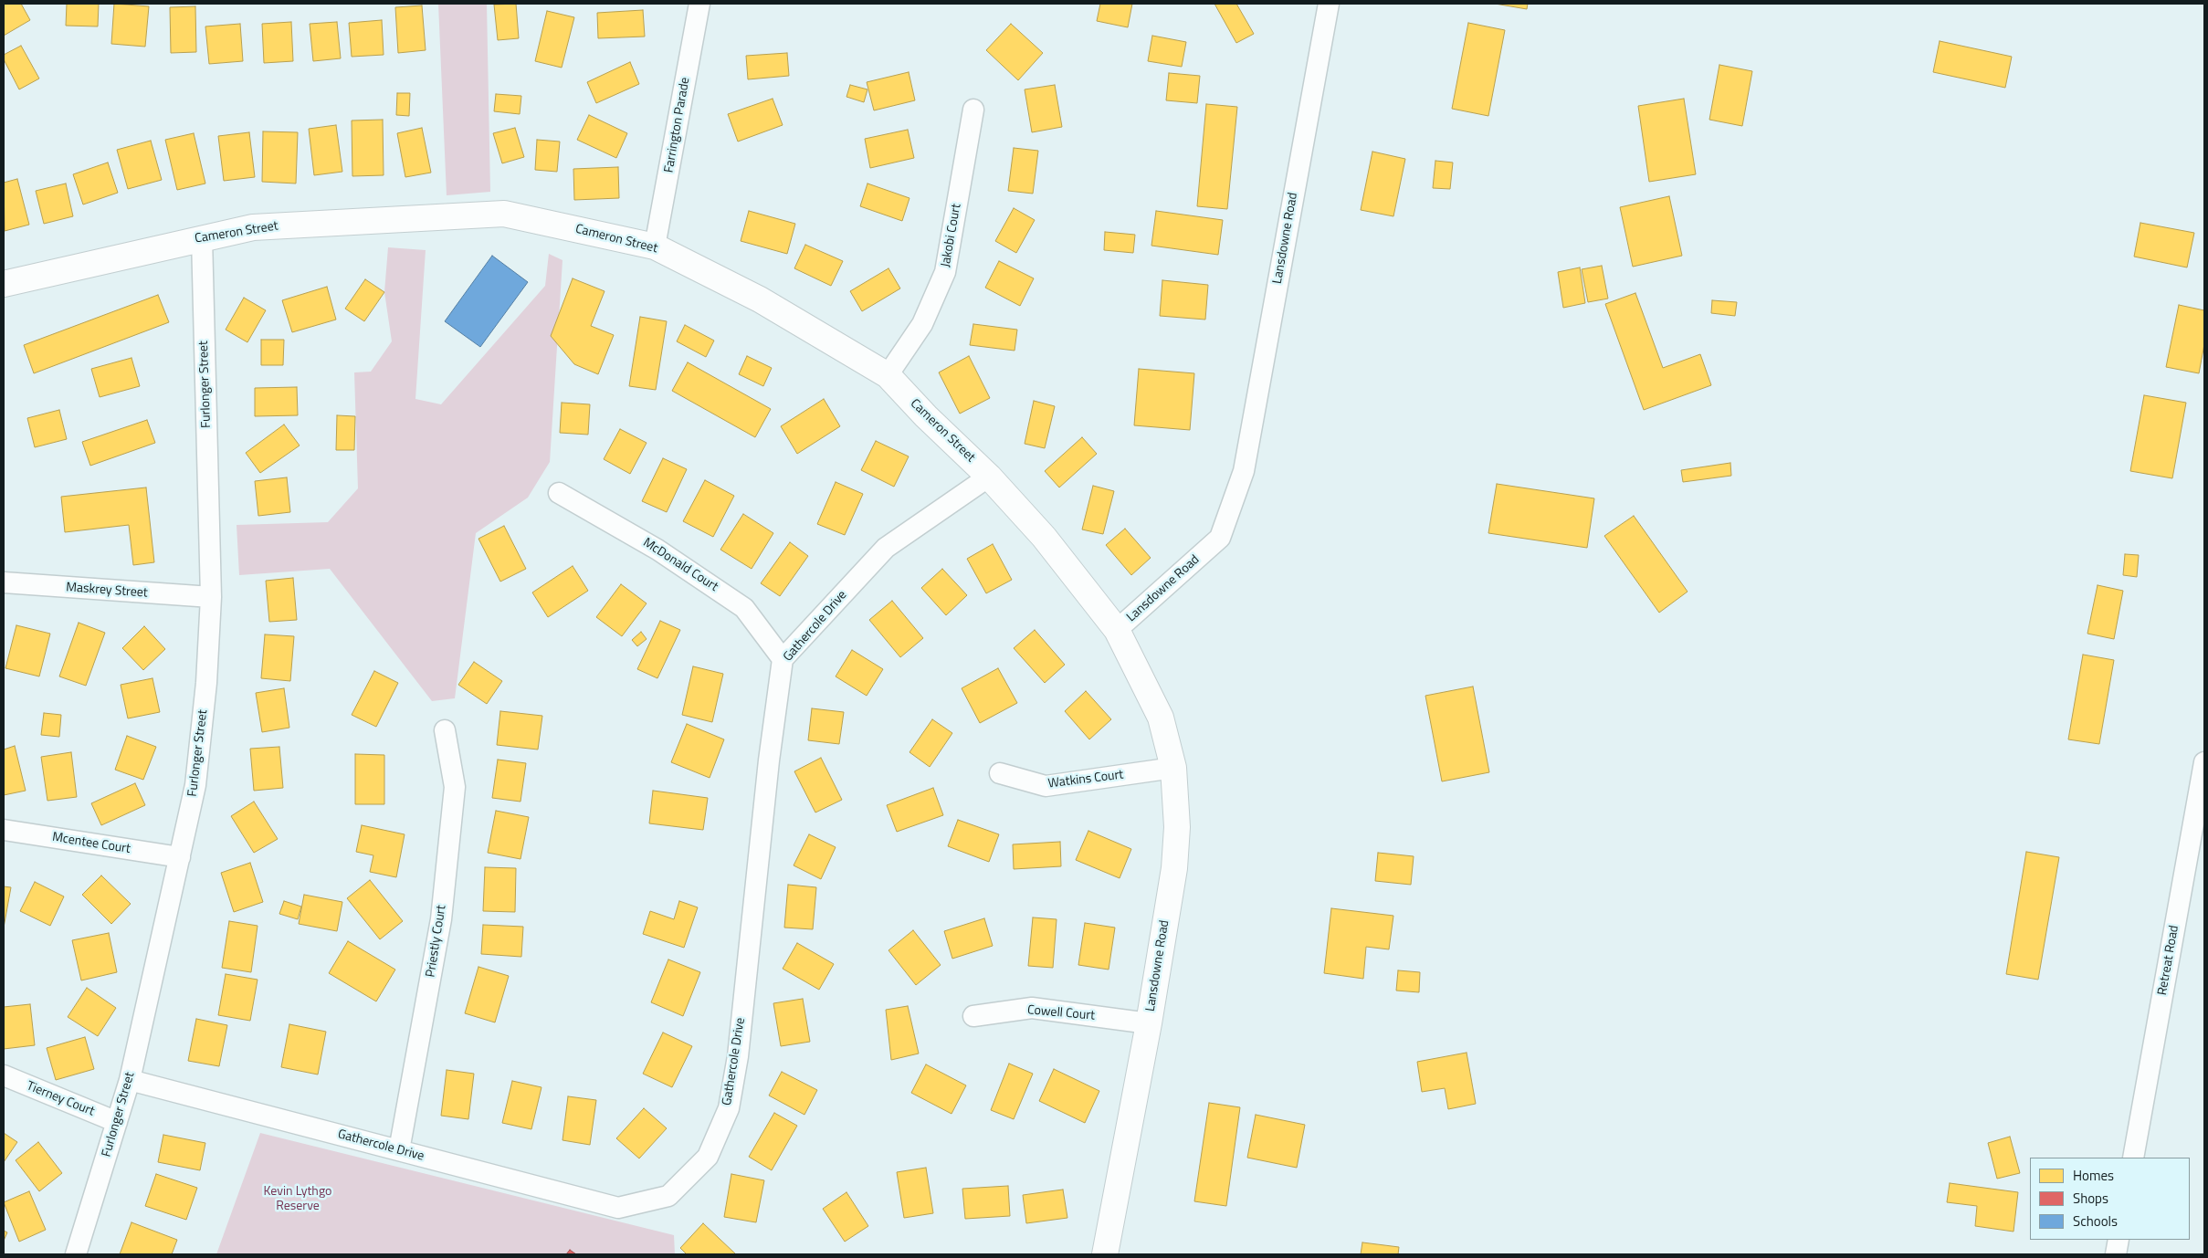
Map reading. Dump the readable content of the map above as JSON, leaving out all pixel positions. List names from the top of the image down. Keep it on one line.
{"streets":{"street":["Farrington Parade","Cameron Street","Jakobi Court","Lansdowne Road","Furlonger Street","McDonald Court","Maskrey Street","Gathercole Drive","Watkins Court","Mcentee Court","Priestly Court","Retreat Road","Cowell Court","Tierney Court"]},"crossings":[["Farrington Parade","Cameron Street"],["Cameron Street","Jakobi Court"],["Cameron Street","Lansdowne Road"],["Cameron Street","Furlonger Street"],["Cameron Street","Gathercole Drive"],["Lansdowne Road","Watkins Court"],["Lansdowne Road","Cowell Court"],["Furlonger Street","Maskrey Street"],["Furlonger Street","Gathercole Drive"],["Furlonger Street","Mcentee Court"],["Furlonger Street","Tierney Court"],["McDonald Court","Gathercole Drive"],["Gathercole Drive","Priestly Court"]],"parks":["Kevin Lythgo Reserve"],"legend":["Homes","Shops","Schools"]}
